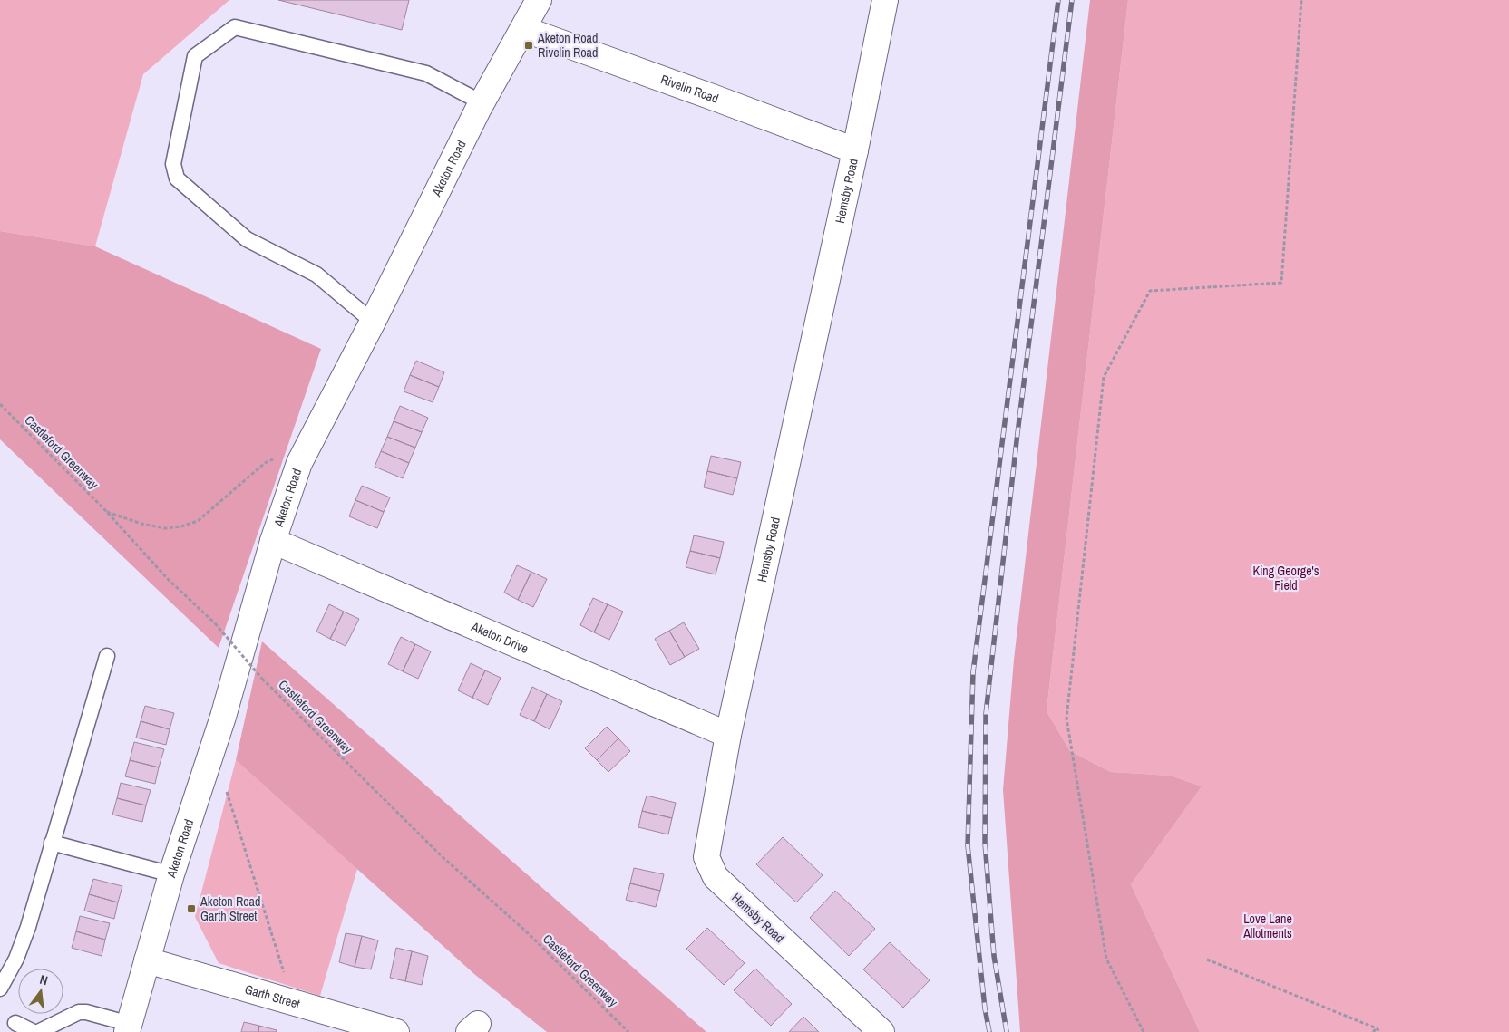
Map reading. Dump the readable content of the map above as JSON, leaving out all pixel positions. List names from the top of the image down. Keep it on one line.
{"streets":{"street":["Rivelin Road","Aketon Road","Hemsby Road","Aketon Drive","Garth Street"],"path":["Castleford Greenway"]},"crossings":[["Rivelin Road","Aketon Road"],["Rivelin Road","Hemsby Road"],["Aketon Road","Aketon Drive"],["Aketon Road","Garth Street"],["Hemsby Road","Aketon Drive"]],"parks":["King George's Field","Love Lane Allotments"],"places":{"transit":["Aketon Road Rivelin Road","Aketon Road Garth Street"]},"north":"top"}
